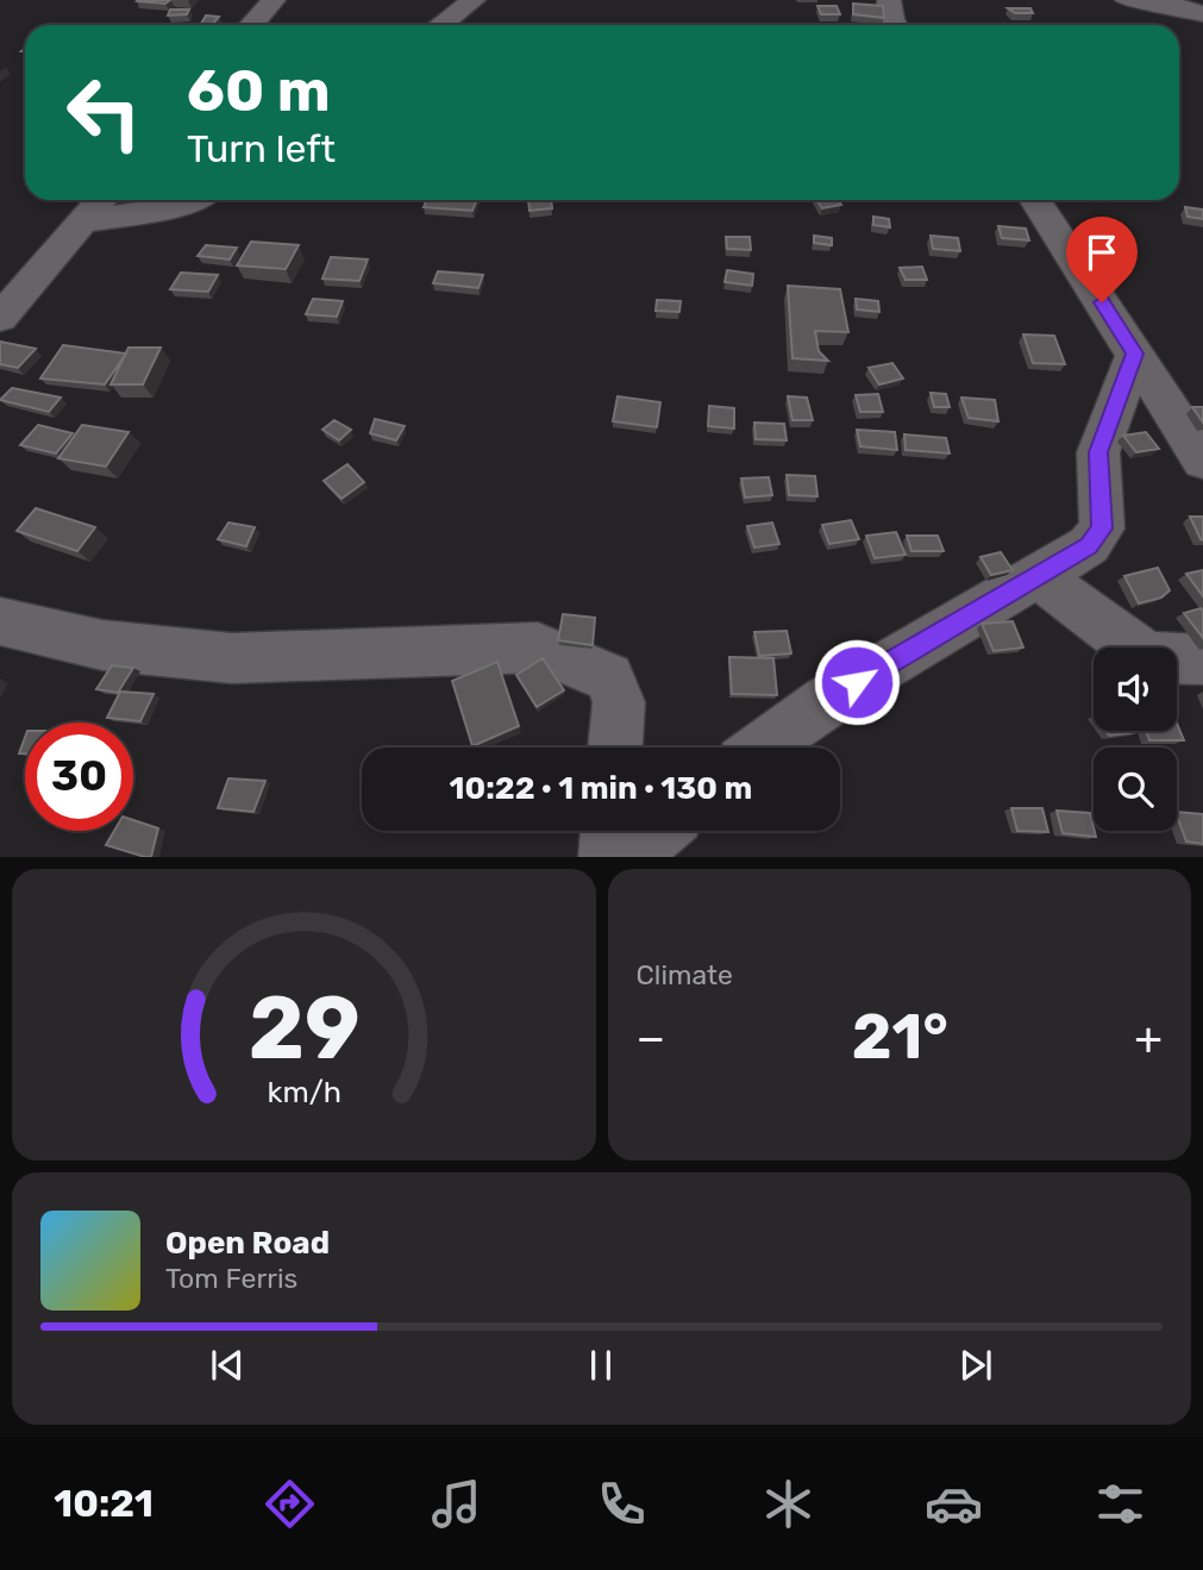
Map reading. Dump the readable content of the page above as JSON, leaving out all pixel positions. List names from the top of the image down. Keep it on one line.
{"page":{"turn":["60 m","Turn left"],"limit":"30","trip":"10:22 · 1 min · 130 m","tile":"Climate","heat":["−","21°","+"],"song":["Open Road","Tom Ferris"],"tabs":"10:21","gauge":["29","km/h"]}}
